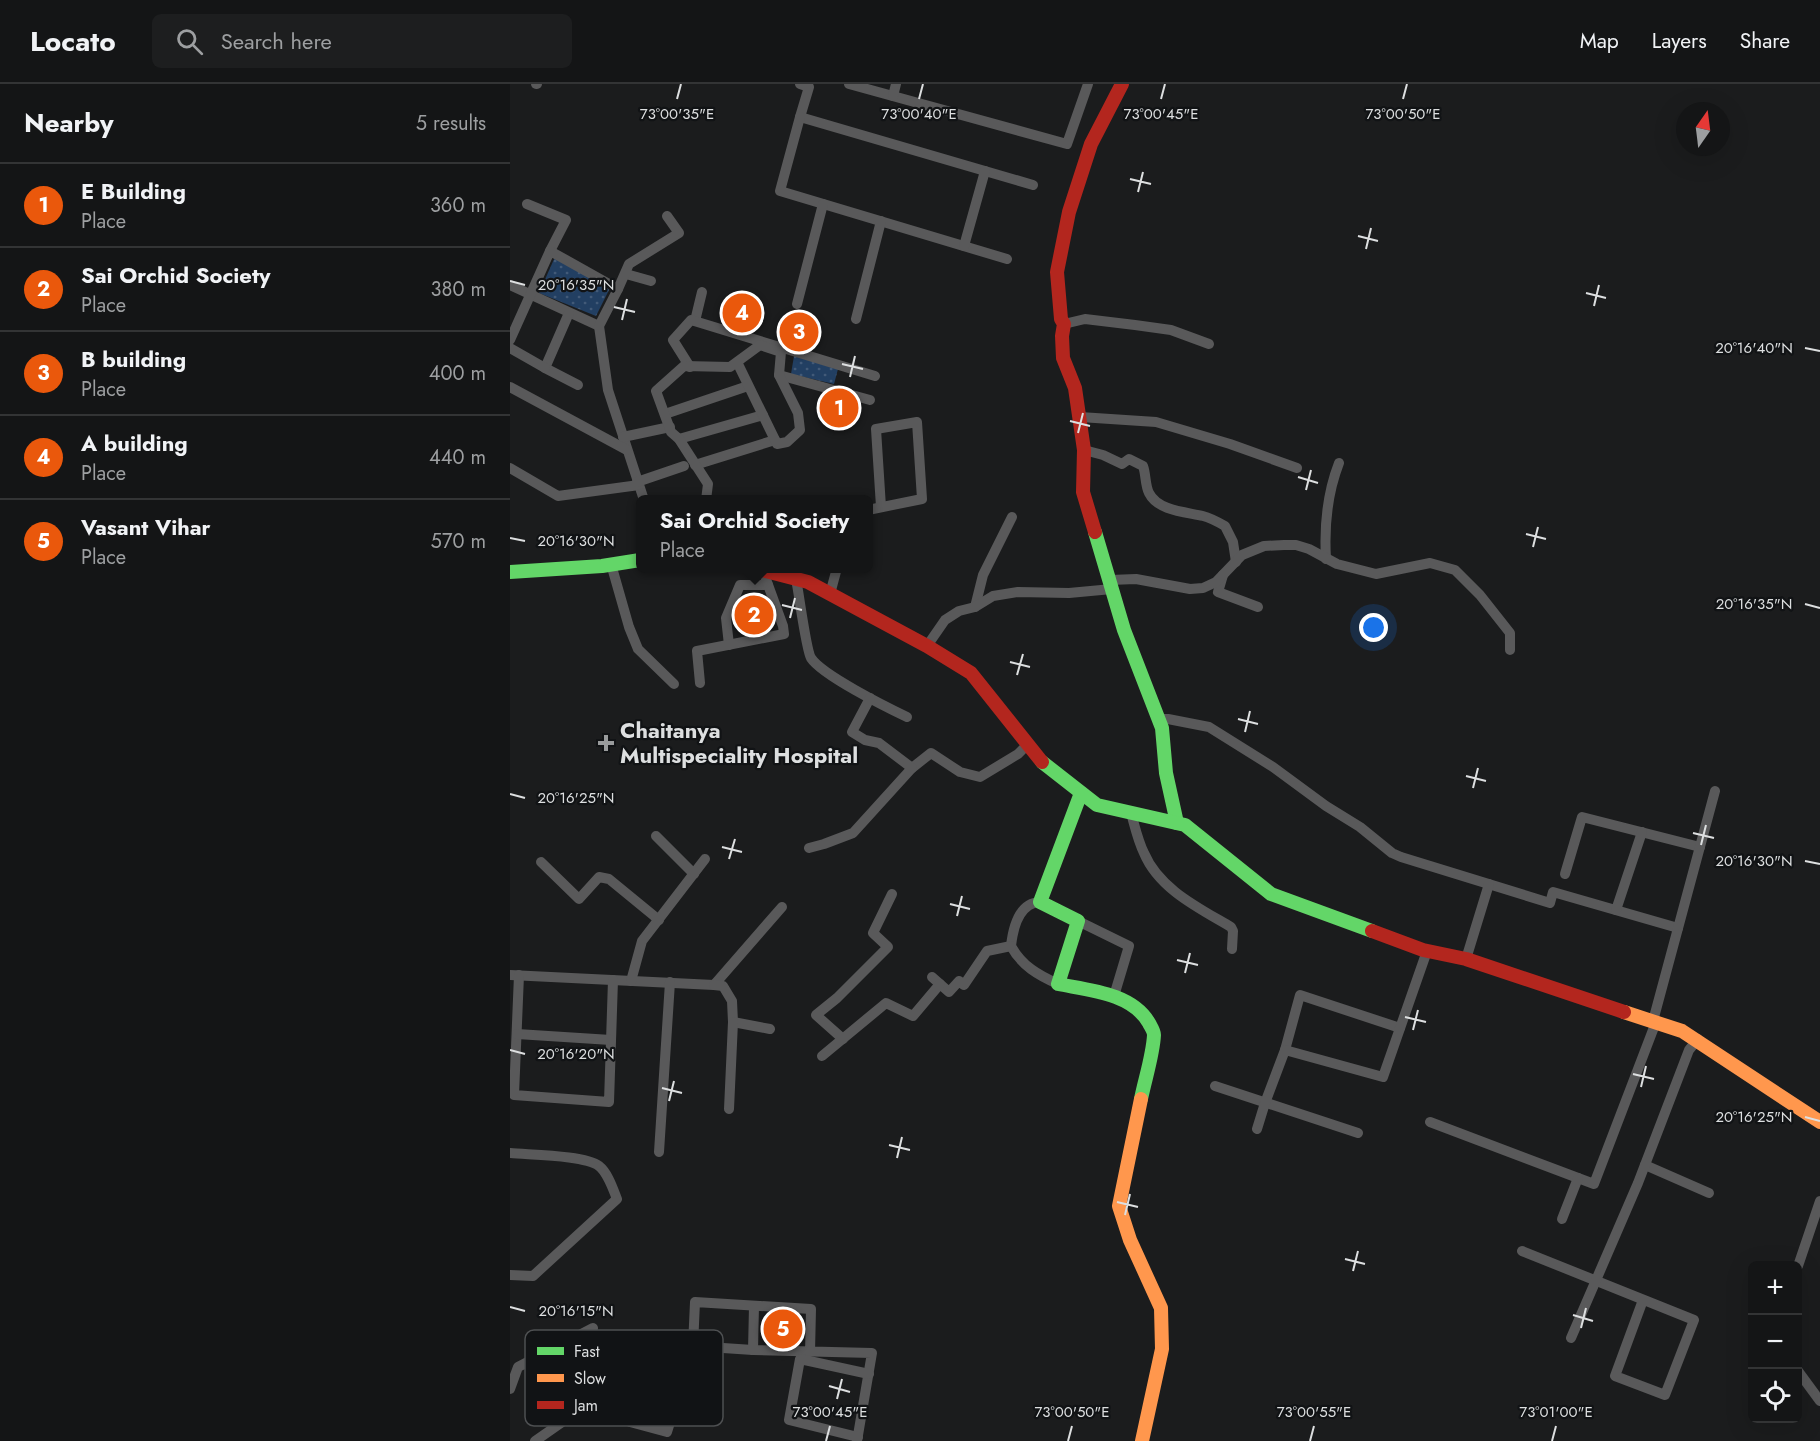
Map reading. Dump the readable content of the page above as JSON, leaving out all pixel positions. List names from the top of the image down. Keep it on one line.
{"places":{"health":["Chaitanya Multispeciality Hospital"]},"legend":["Fast","Slow","Jam"],"north":"top","page":{"header":"Locato","search":"Search here","nav":["Map","Layers","Share"],"heading":["Nearby","5 results"],"list":[{"mark":"1","name":"E Building","note":"Place","value":"360 m"},{"mark":"2","name":"Sai Orchid Society","note":"Place","value":"380 m"},{"mark":"3","name":"B building","note":"Place","value":"400 m"},{"mark":"4","name":"A building","note":"Place","value":"440 m"},{"mark":"5","name":"Vasant Vihar","note":"Place","value":"570 m"}],"pins":["4","3","1","2","5"],"popup":["Sai Orchid Society","Place"],"map_buttons":["+","−"]},"coordinates":["73°00'35\"E","73°00'40\"E","73°00'45\"E","73°00'50\"E","20°16'35\"N","20°16'40\"N","20°16'30\"N","20°16'25\"N","20°16'20\"N","20°16'15\"N","73°00'55\"E","73°01'00\"E"]}
